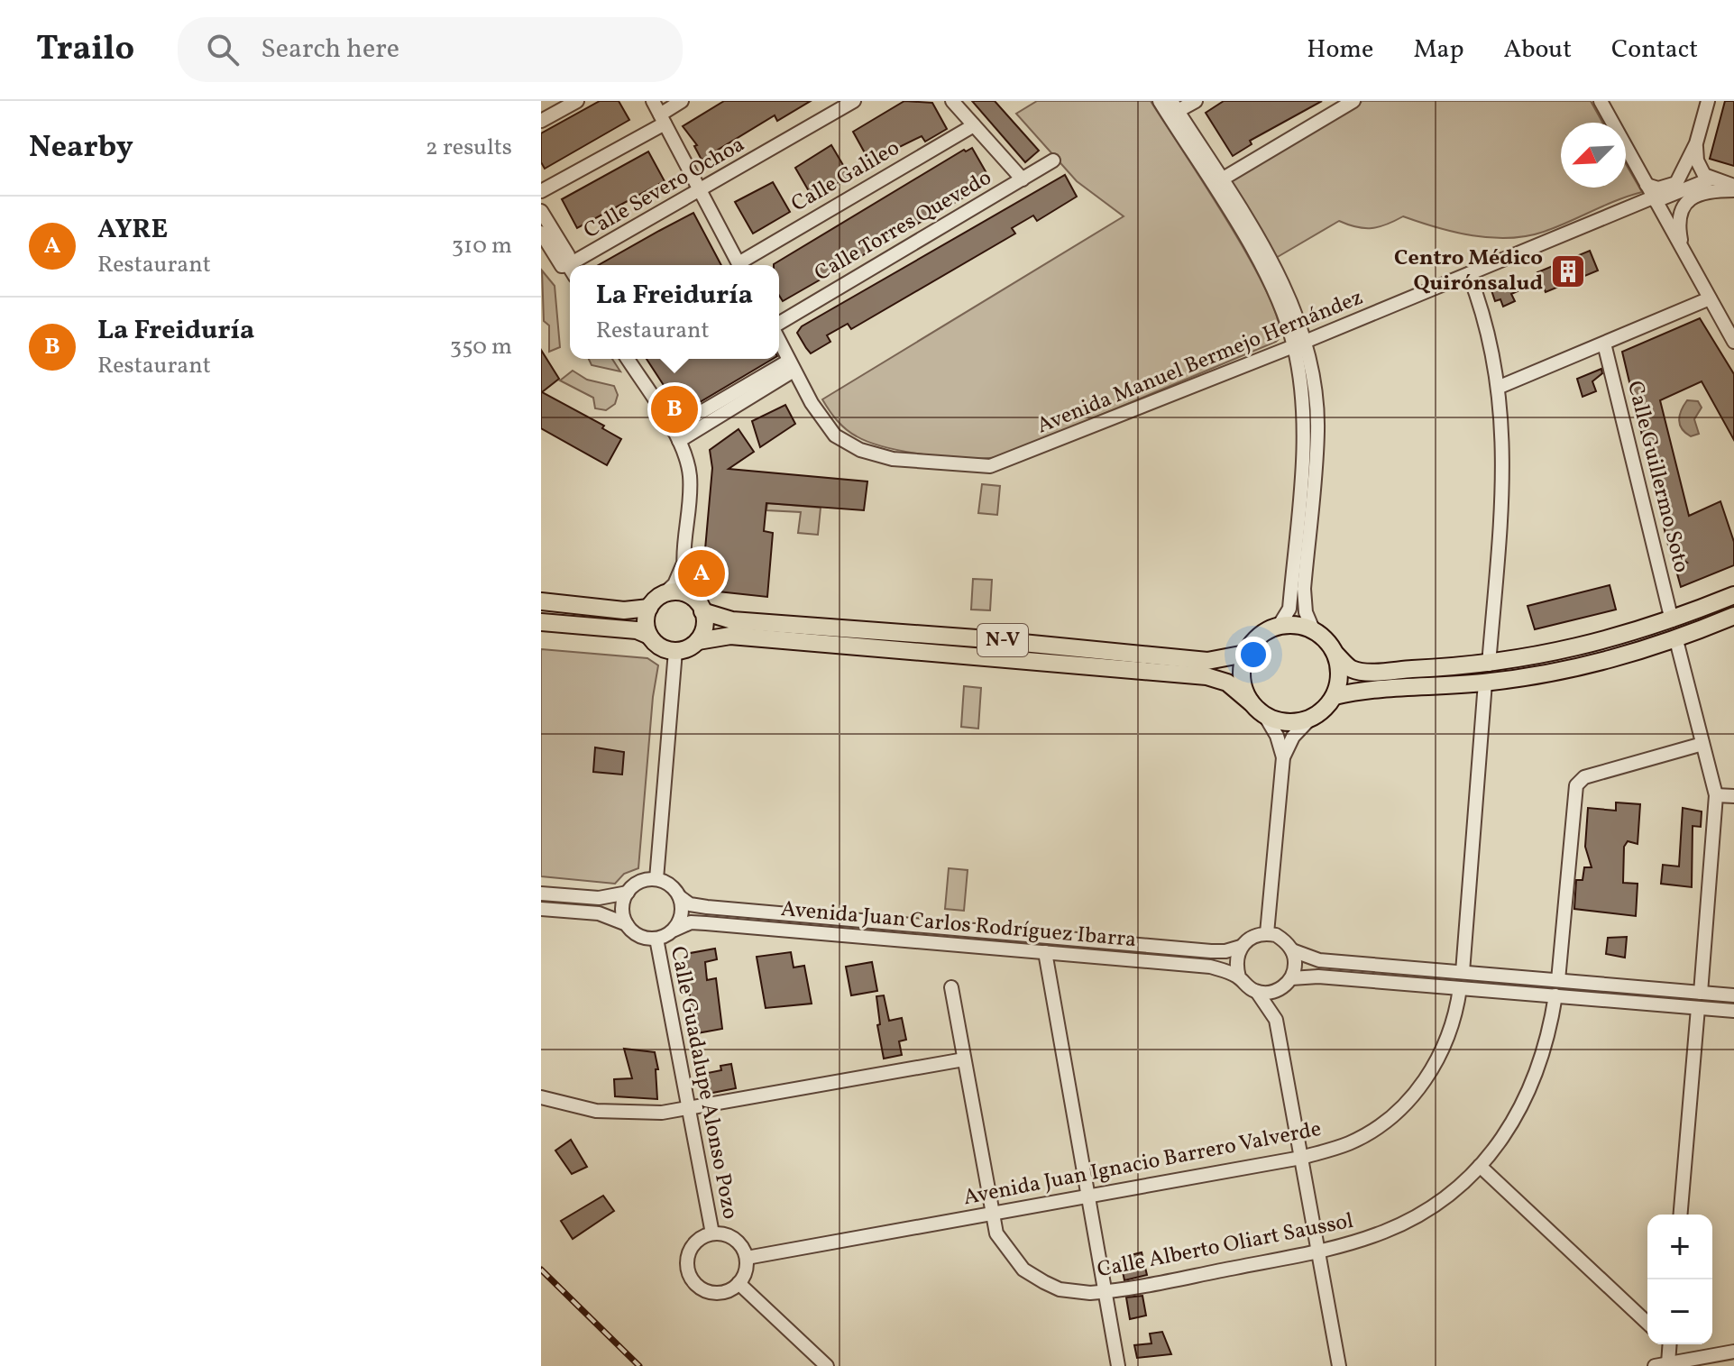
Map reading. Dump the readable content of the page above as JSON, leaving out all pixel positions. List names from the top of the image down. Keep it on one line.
{"streets":{"main road":["N-V"],"street":["Calle Galileo","Calle Severo Ochoa","Calle Torres Quevedo","Avenida Manuel Bermejo Hernández","Calle Guillermo Soto","Avenida Juan Carlos Rodríguez Ibarra","Calle Guadalupe Alonso Pozo","Avenida Juan Ignacio Barrero Valverde","Calle Alberto Oliart Saussol"]},"crossings":[["Avenida Juan Carlos Rodríguez Ibarra","Calle Guadalupe Alonso Pozo"],["Calle Guadalupe Alonso Pozo","Avenida Juan Ignacio Barrero Valverde"],["Avenida Juan Ignacio Barrero Valverde","Calle Alberto Oliart Saussol"]],"places":{"building":["Centro Médico Quirónsalud"]},"north":"bottom left","page":{"header":"Trailo","search":"Search here","nav":["Home","Map","About","Contact"],"heading":["Nearby","2 results"],"list":[{"mark":"A","name":"AYRE","note":"Restaurant","value":"310 m"},{"mark":"B","name":"La Freiduría","note":"Restaurant","value":"350 m"}],"popup":["La Freiduría","Restaurant"],"pins":["B","A"],"map_buttons":["+","−"]}}
